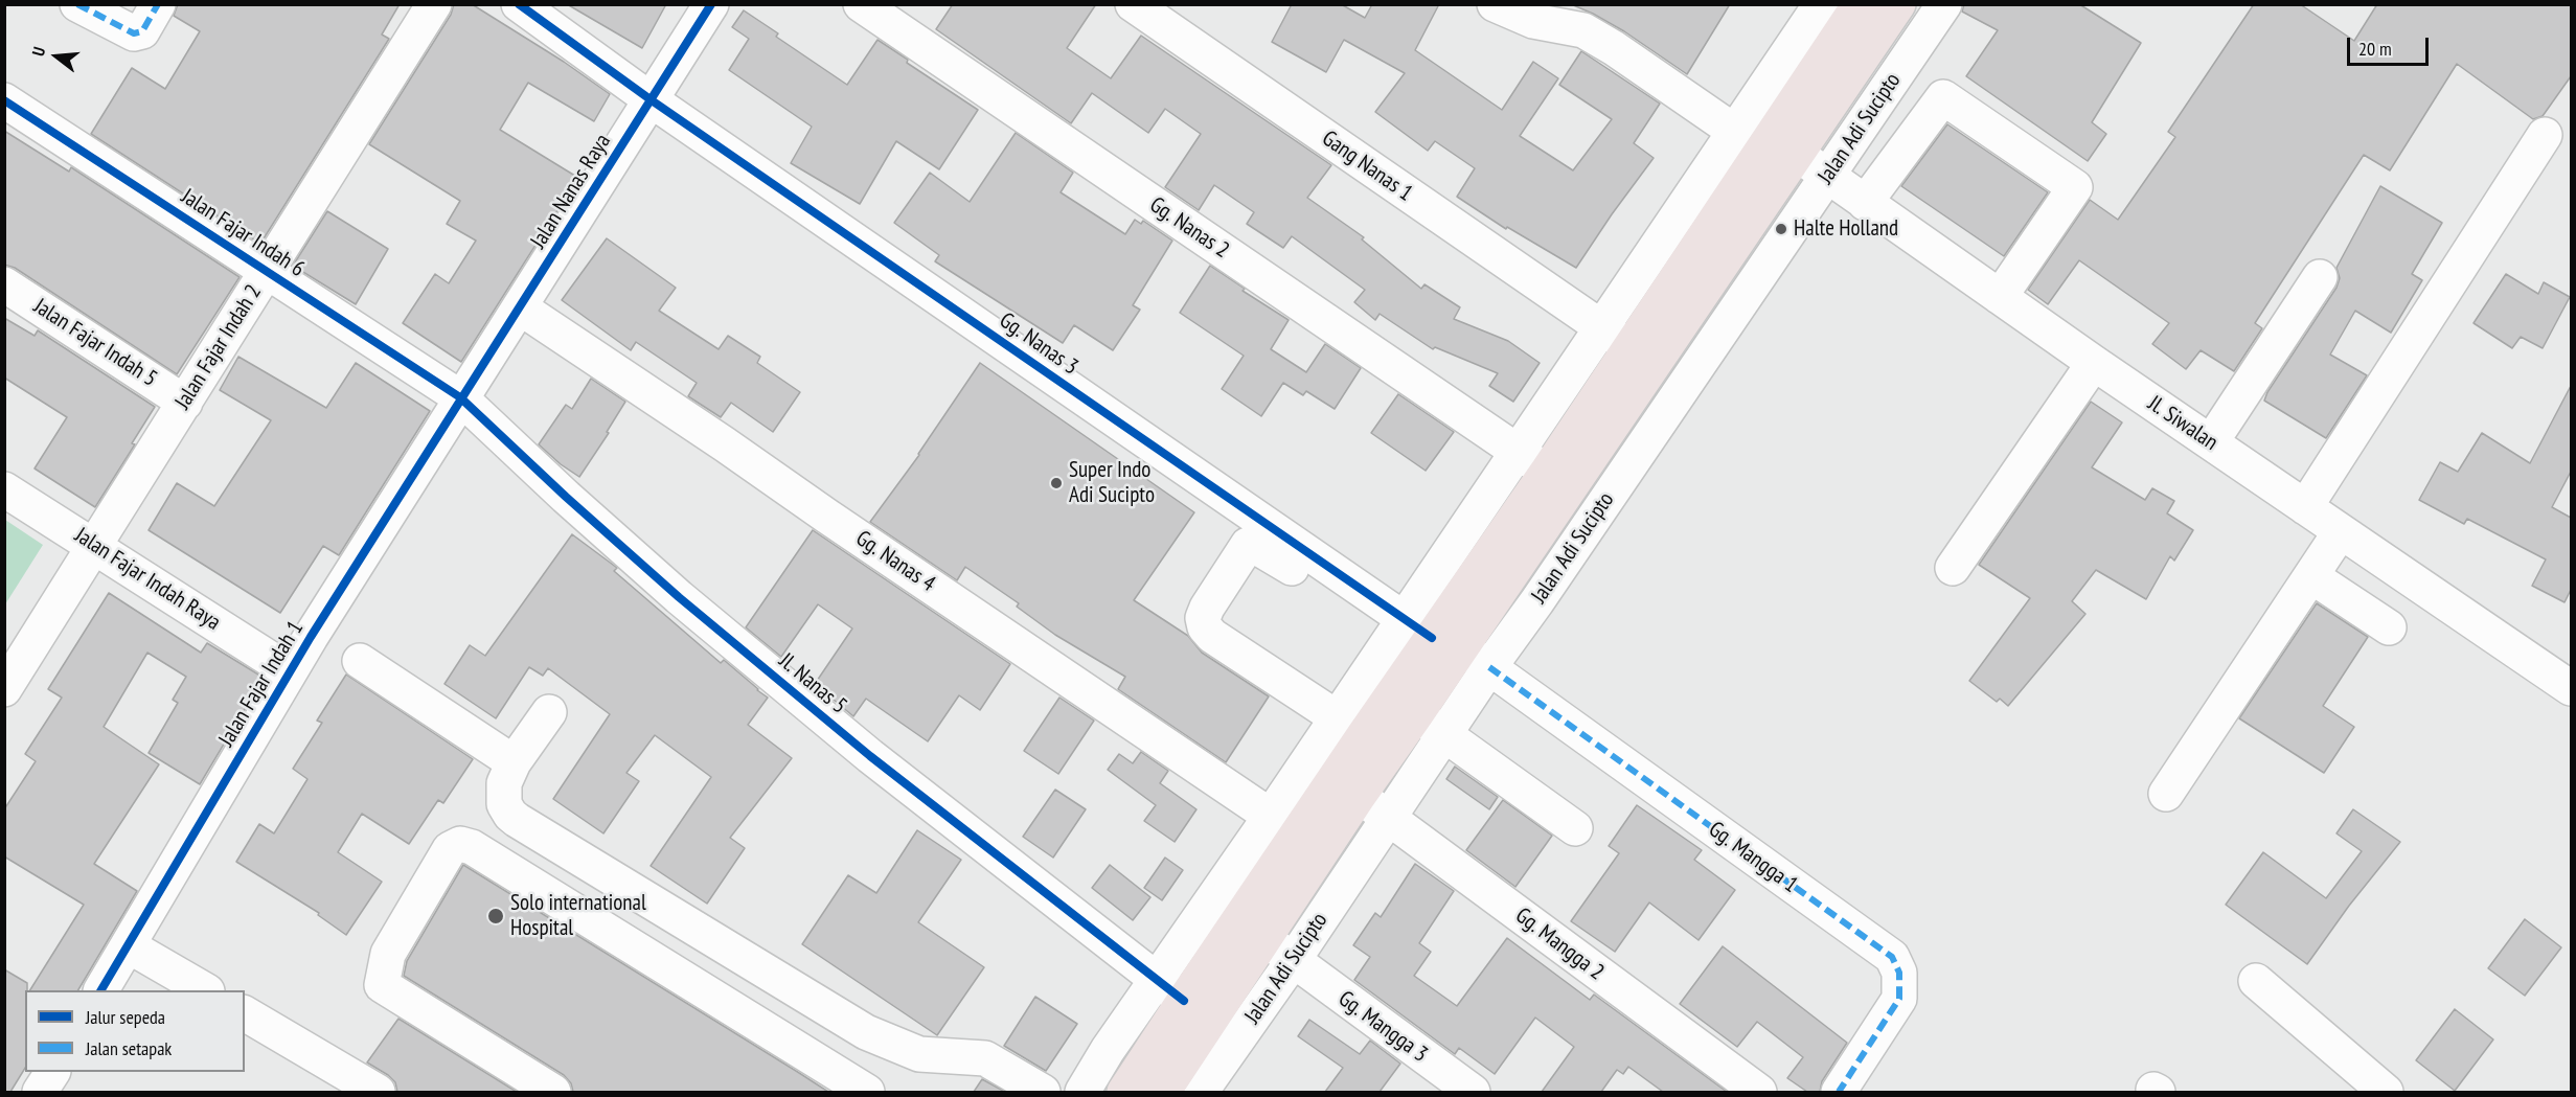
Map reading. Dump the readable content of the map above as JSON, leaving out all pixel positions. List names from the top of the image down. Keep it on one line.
{"streets":{"highway":["Jalan Adi Sucipto"],"street":["Gang Nanas 1","Jalan Nanas Raya","Gg. Nanas 2","Jalan Fajar Indah 6","Jalan Fajar Indah 5","Gg. Nanas 3","Jalan Fajar Indah 2","Jl. Siwalan","Gg. Nanas 4","Jalan Fajar Indah Raya","Jalan Fajar Indah 1","Jl. Nanas 5","Gg. Mangga 1","Gg. Mangga 2","Gg. Mangga 3"]},"crossings":[["Jalan Adi Sucipto","Gang Nanas 1"],["Jalan Adi Sucipto","Gg. Nanas 2"],["Jalan Adi Sucipto","Gg. Nanas 3"],["Jalan Adi Sucipto","Jl. Siwalan"],["Jalan Adi Sucipto","Gg. Nanas 4"],["Jalan Adi Sucipto","Jl. Nanas 5"],["Jalan Adi Sucipto","Gg. Mangga 1"],["Jalan Adi Sucipto","Gg. Mangga 2"],["Jalan Adi Sucipto","Gg. Mangga 3"],["Jalan Nanas Raya","Jalan Fajar Indah 6"],["Jalan Nanas Raya","Gg. Nanas 3"],["Jalan Nanas Raya","Gg. Nanas 4"],["Jalan Nanas Raya","Jalan Fajar Indah 1"],["Jalan Nanas Raya","Jl. Nanas 5"],["Jalan Fajar Indah 6","Jalan Fajar Indah 2"],["Jalan Fajar Indah 6","Jalan Fajar Indah 1"],["Jalan Fajar Indah 6","Jl. Nanas 5"],["Jalan Fajar Indah 5","Jalan Fajar Indah 2"],["Gg. Nanas 3","Gg. Mangga 1"],["Jalan Fajar Indah 2","Jalan Fajar Indah Raya"],["Jalan Fajar Indah Raya","Jalan Fajar Indah 1"],["Jalan Fajar Indah 1","Jl. Nanas 5"]],"places":["Halte Holland","Super Indo Adi Sucipto","Solo international Hospital"],"legend":["Jalur sepeda","Jalan setapak"],"scale_bar":"20 m","north":"left"}
